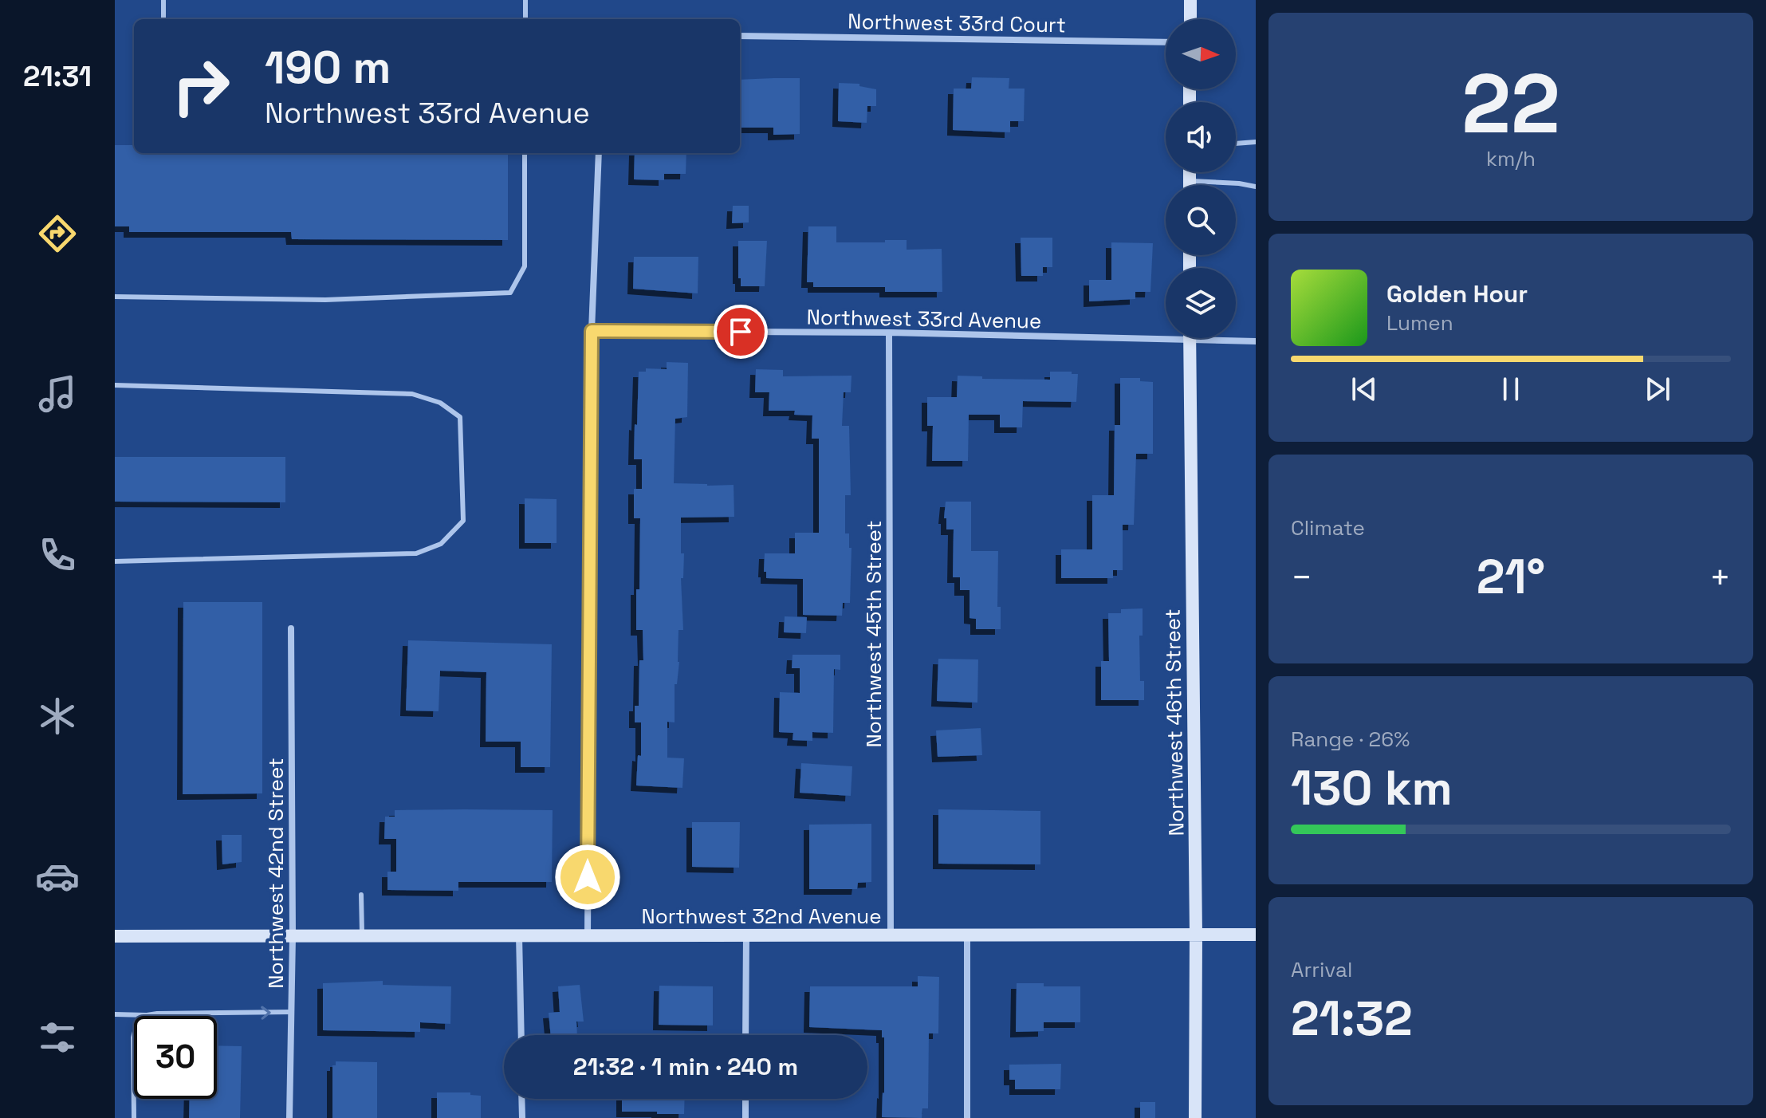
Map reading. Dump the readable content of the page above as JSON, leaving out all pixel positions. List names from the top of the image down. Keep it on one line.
{"streets":{"main road":["Northwest 46th Street","Northwest 32nd Avenue"],"street":["Northwest 33rd Court","Northwest 33rd Avenue","Northwest 45th Street","Northwest 42nd Street"]},"crossings":[["Northwest 33rd Avenue","Northwest 45th Street"],["Northwest 45th Street","Northwest 32nd Avenue"],["Northwest 46th Street","Northwest 32nd Avenue"],["Northwest 42nd Street","Northwest 32nd Avenue"]],"north":"right","page":{"tabs":"21:31","tile":[["22","km/h"],"Climate",["Range · 26%","130 km"],["Arrival","21:32"]],"turn":["190 m","Northwest 33rd Avenue"],"song":["Golden Hour","Lumen"],"heat":["−","21°","+"],"limit":"30","trip":"21:32 · 1 min · 240 m"}}
